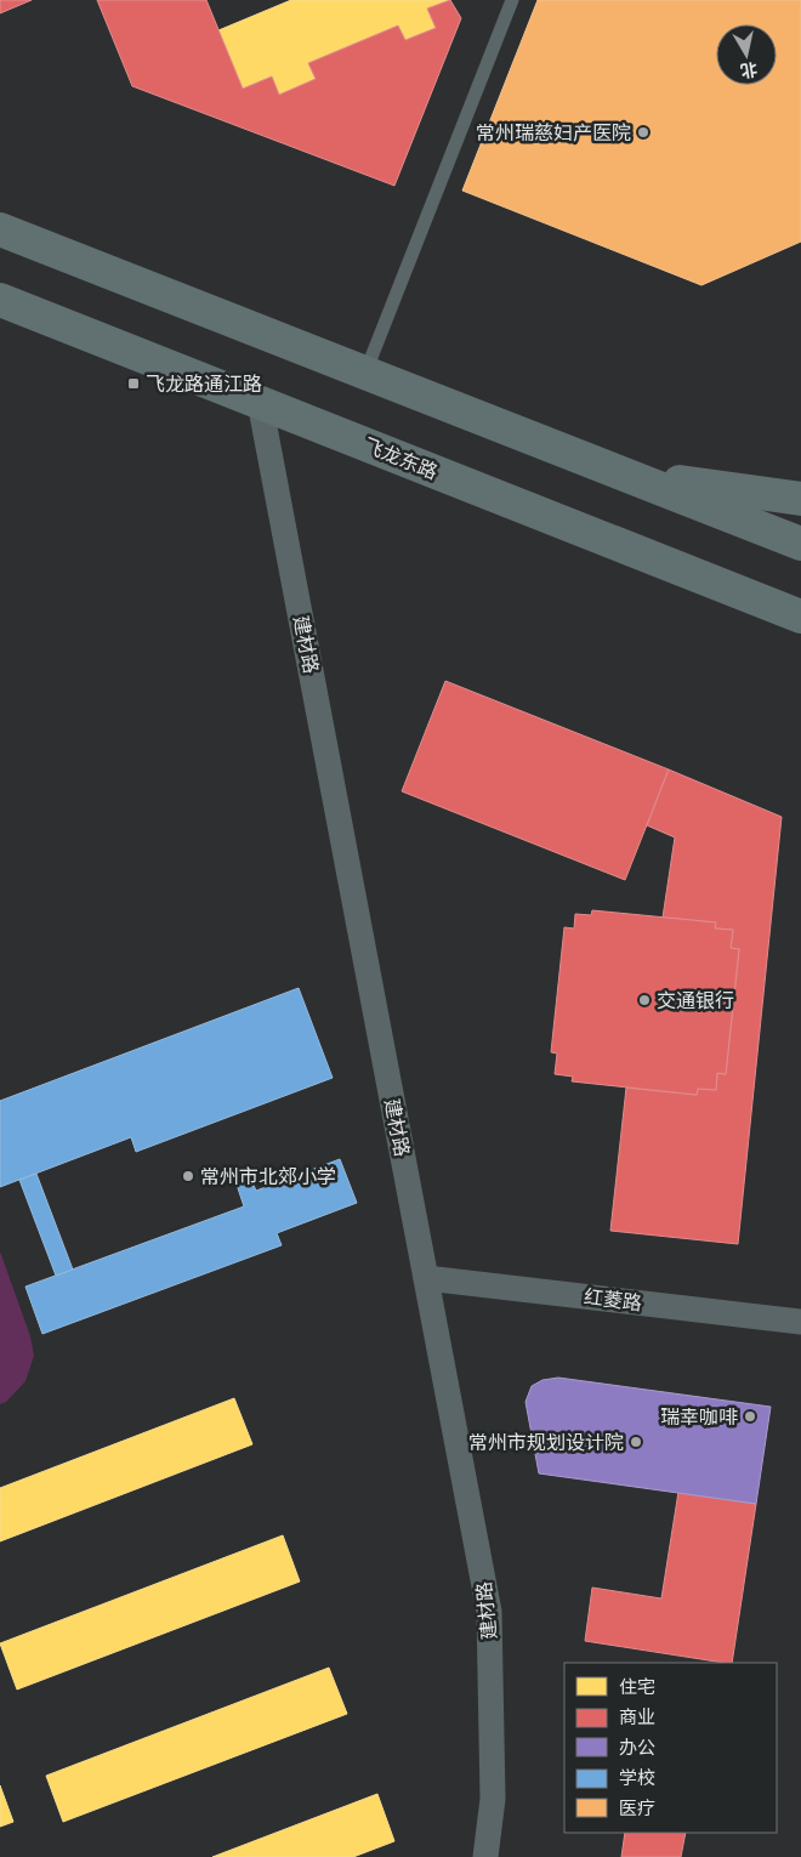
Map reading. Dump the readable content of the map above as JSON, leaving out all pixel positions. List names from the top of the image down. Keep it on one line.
{"streets":{"main road":["飞龙东路"],"street":["建材路","红菱路"]},"crossings":[["飞龙东路","建材路"],["建材路","红菱路"]],"places":{"other":["常州瑞慈妇产医院","交通银行","常州市北郊小学","瑞幸咖啡","常州市规划设计院"],"transit":["飞龙路通江路"]},"legend":["住宅","商业","办公","学校","医疗"],"north":"bottom"}
